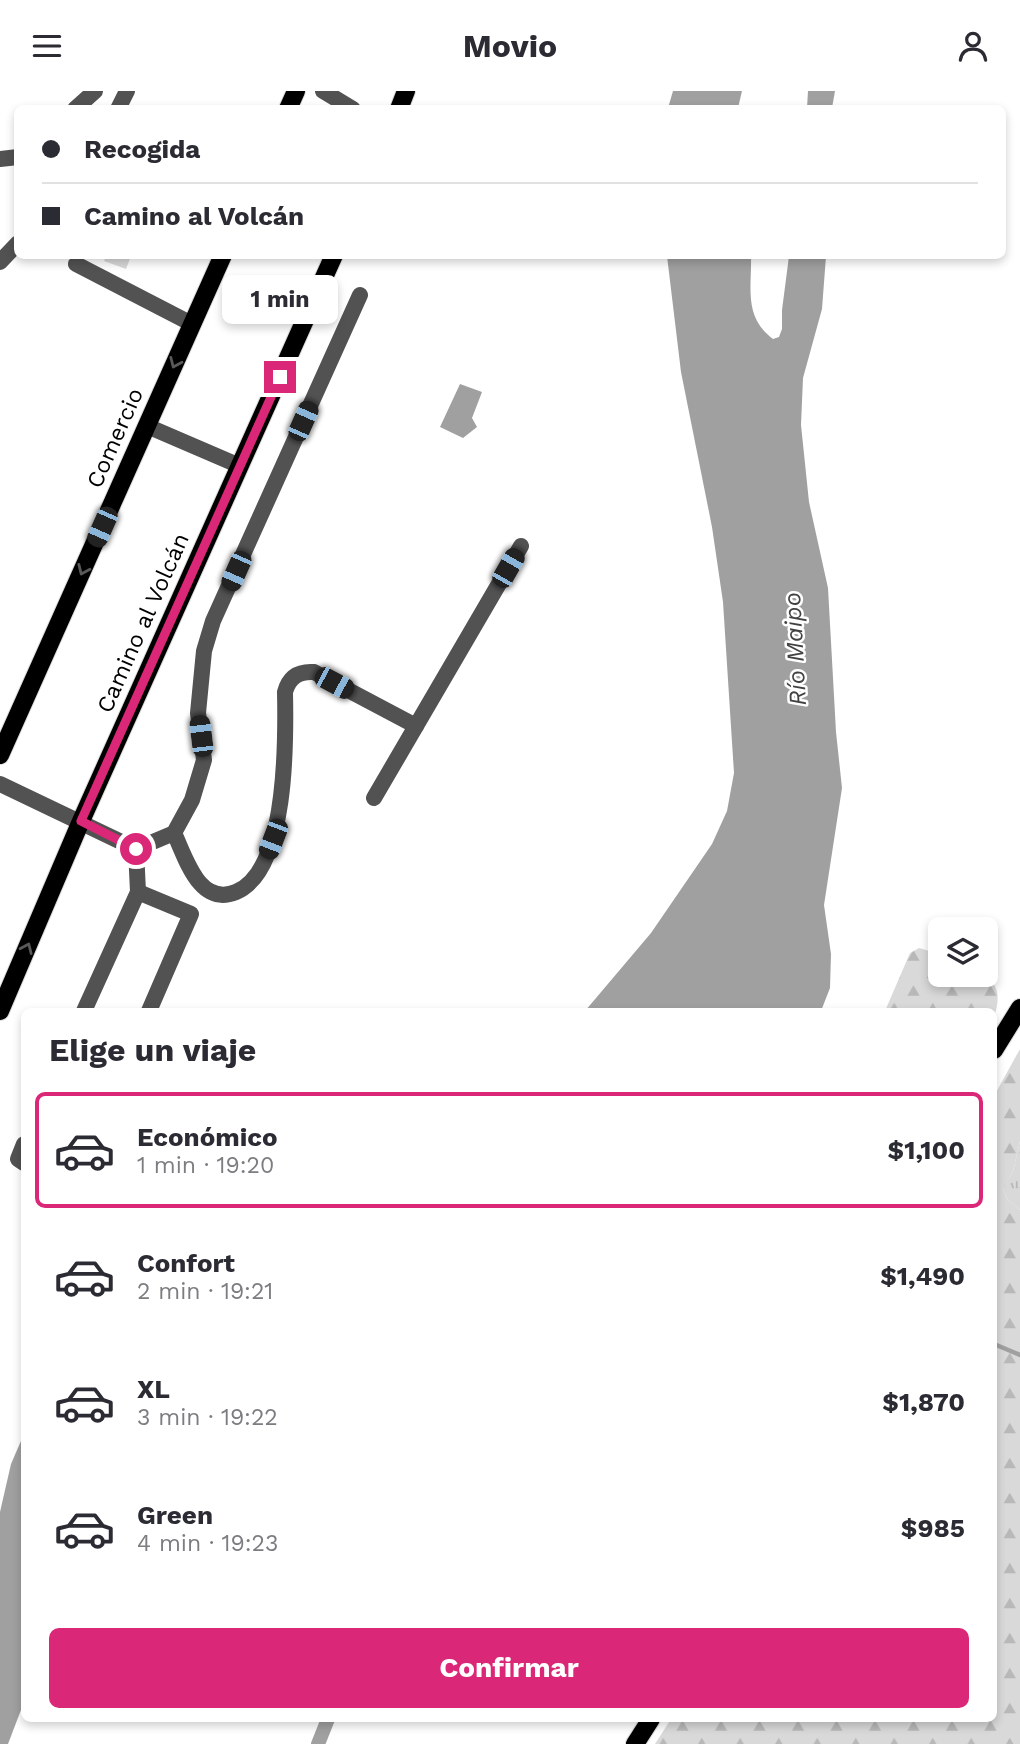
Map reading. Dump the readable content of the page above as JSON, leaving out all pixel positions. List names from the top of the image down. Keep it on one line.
{"streets":{"main road":["Comercio","Camino al Volcán"]},"one_way":["Comercio"],"water":["Río Maipo"],"page":{"header":"Movio","banner":["Recogida","Camino al Volcán"],"bubble":"1 min","heading":"Elige un viaje","list":[{"name":"Económico","note":"1 min · 19:20","value":"$1,100"},{"name":"Confort","note":"2 min · 19:21","value":"$1,490"},{"name":"XL","note":"3 min · 19:22","value":"$1,870"},{"name":"Green","note":"4 min · 19:23","value":"$985"}],"buttons":"Confirmar"}}
